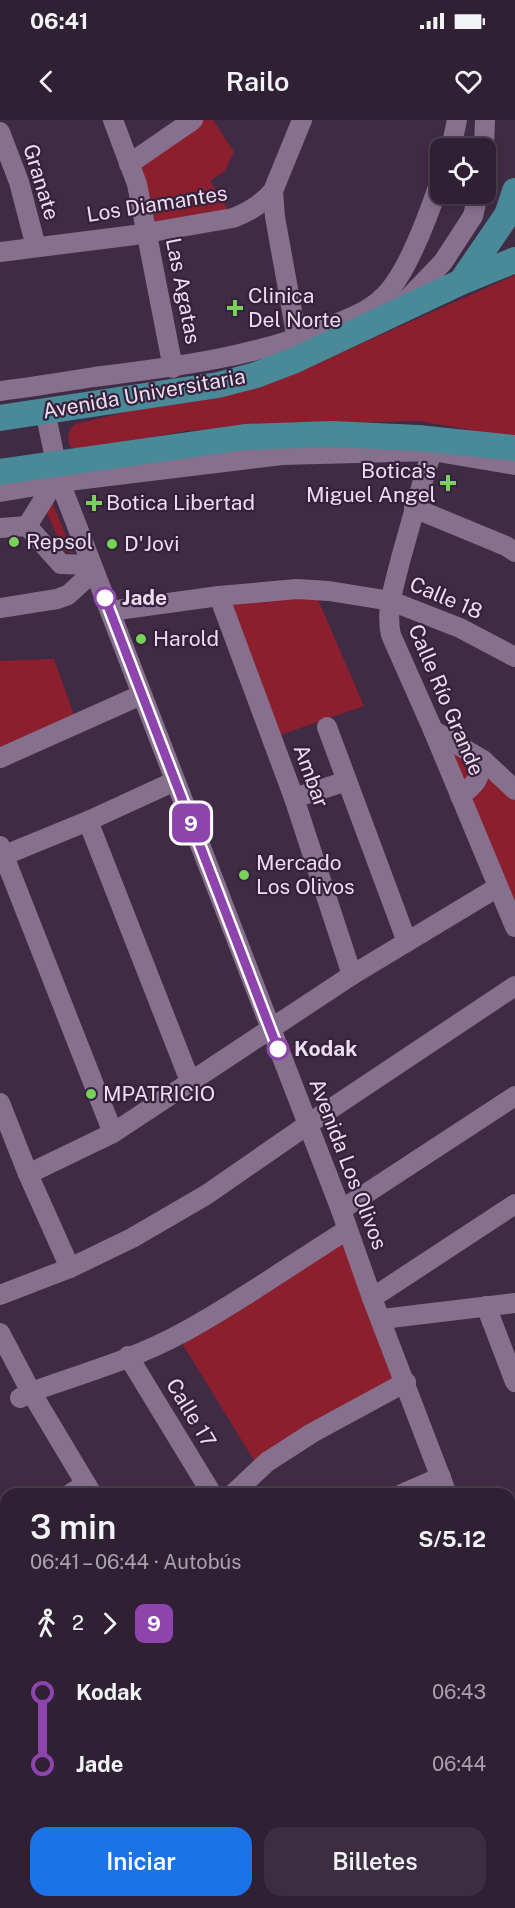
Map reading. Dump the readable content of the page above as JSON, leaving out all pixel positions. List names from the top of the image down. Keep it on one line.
{"streets":{"main road":["Avenida Universitaria"],"street":["Granate","Los Diamantes","Las Agatas","Calle 18","Calle Río Grande","Ambar","Avenida Los Olivos","Calle 17"]},"crossings":[["Granate","Los Diamantes"],["Los Diamantes","Las Agatas"],["Las Agatas","Avenida Universitaria"],["Avenida Universitaria","Avenida Los Olivos"],["Calle 18","Calle Río Grande"]],"places":{"health":["Clinica Del Norte","Botica's Miguel Angel","Botica Libertad"],"other":["Repsol","D'Jovi","Jade","Harold","Mercado Los Olivos","Kodak","MPATRICIO"]},"lines":["bus line 9"],"page":{"status":"06:41","header":"Railo","on_map":"9","heading":["3 min","06:41 – 06:44 · Autobús","S/5.12"],"legs":["2","9"],"list":[{"name":"Kodak","value":"06:43"},{"name":"Jade","value":"06:44"}],"buttons":["Iniciar","Billetes"]}}
